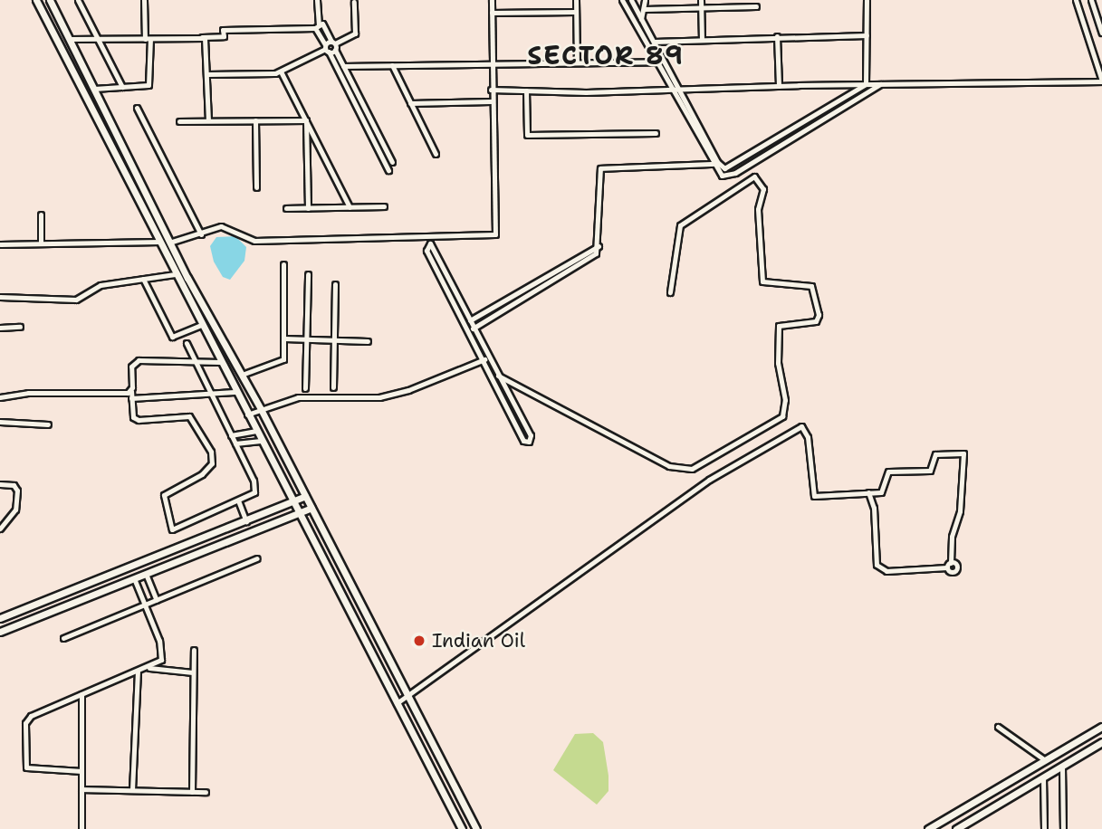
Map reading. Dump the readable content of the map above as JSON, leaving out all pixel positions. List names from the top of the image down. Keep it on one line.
{"districts":["SECTOR 89"],"places":["Indian Oil"]}
